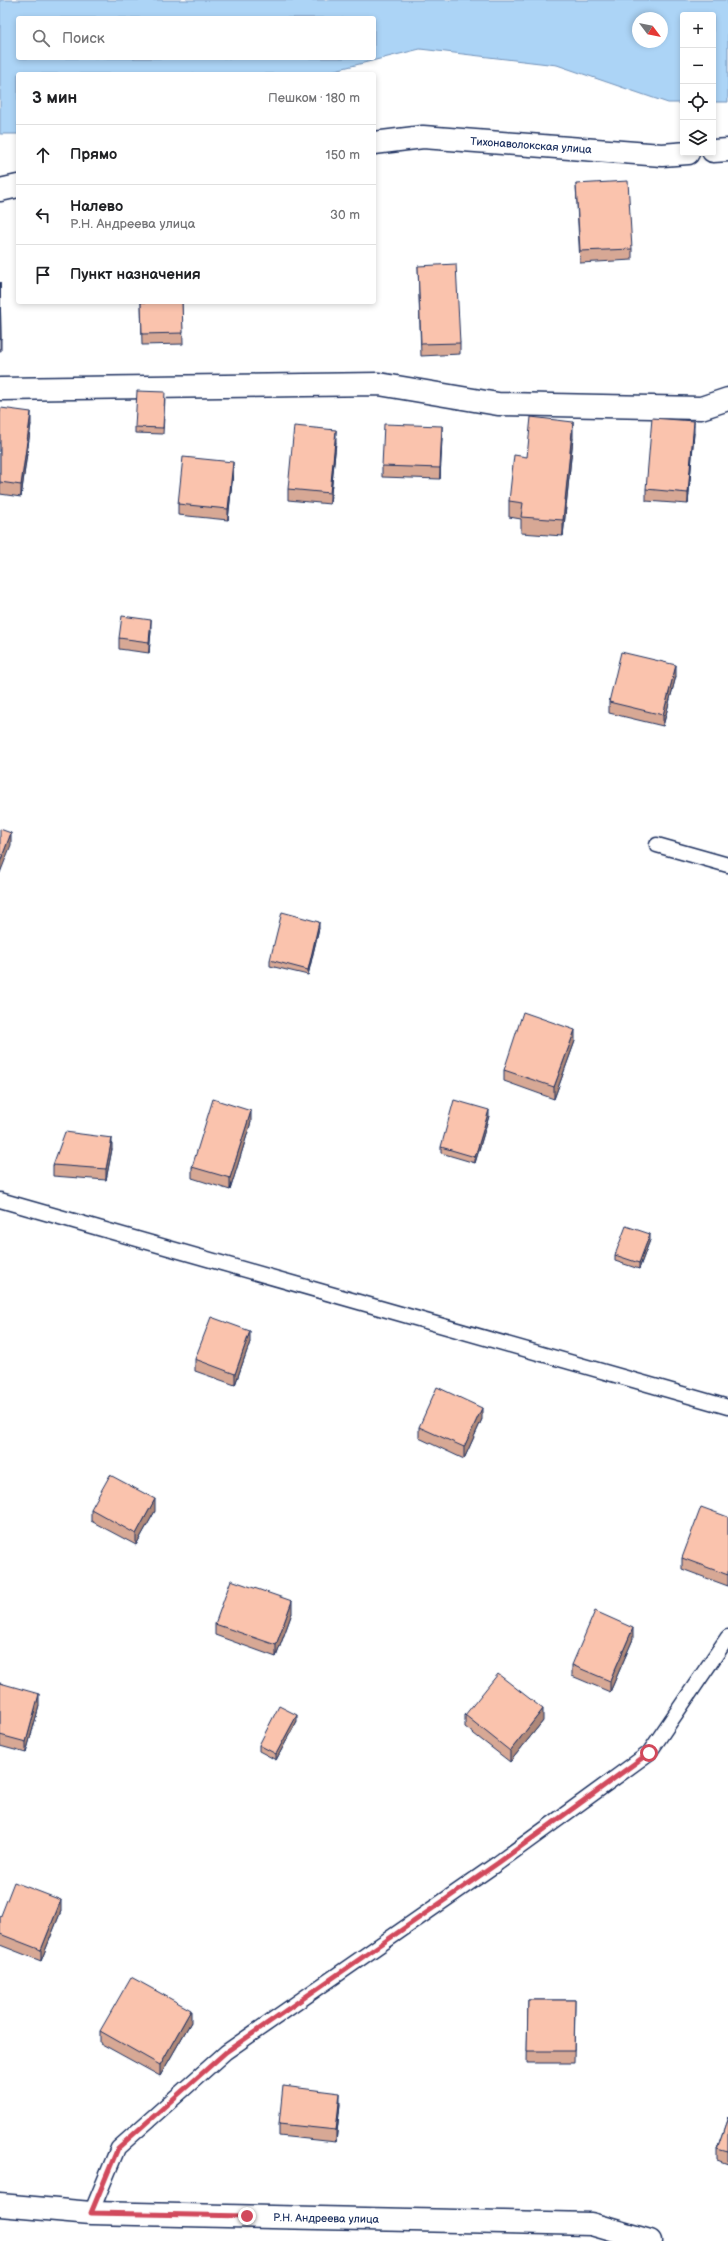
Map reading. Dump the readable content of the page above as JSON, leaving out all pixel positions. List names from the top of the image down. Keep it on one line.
{"streets":{"street":["Тихонаволокская улица","Р.Н. Андреева улица"]},"north":"bottom right","page":{"map_buttons":["+","−"],"search":"Поиск","heading":["3 мин","Пешком · 180 m"],"list":[["Прямо","150 m"],["Налево","Р.Н. Андреева улица","30 m"],"Пункт назначения"]}}
